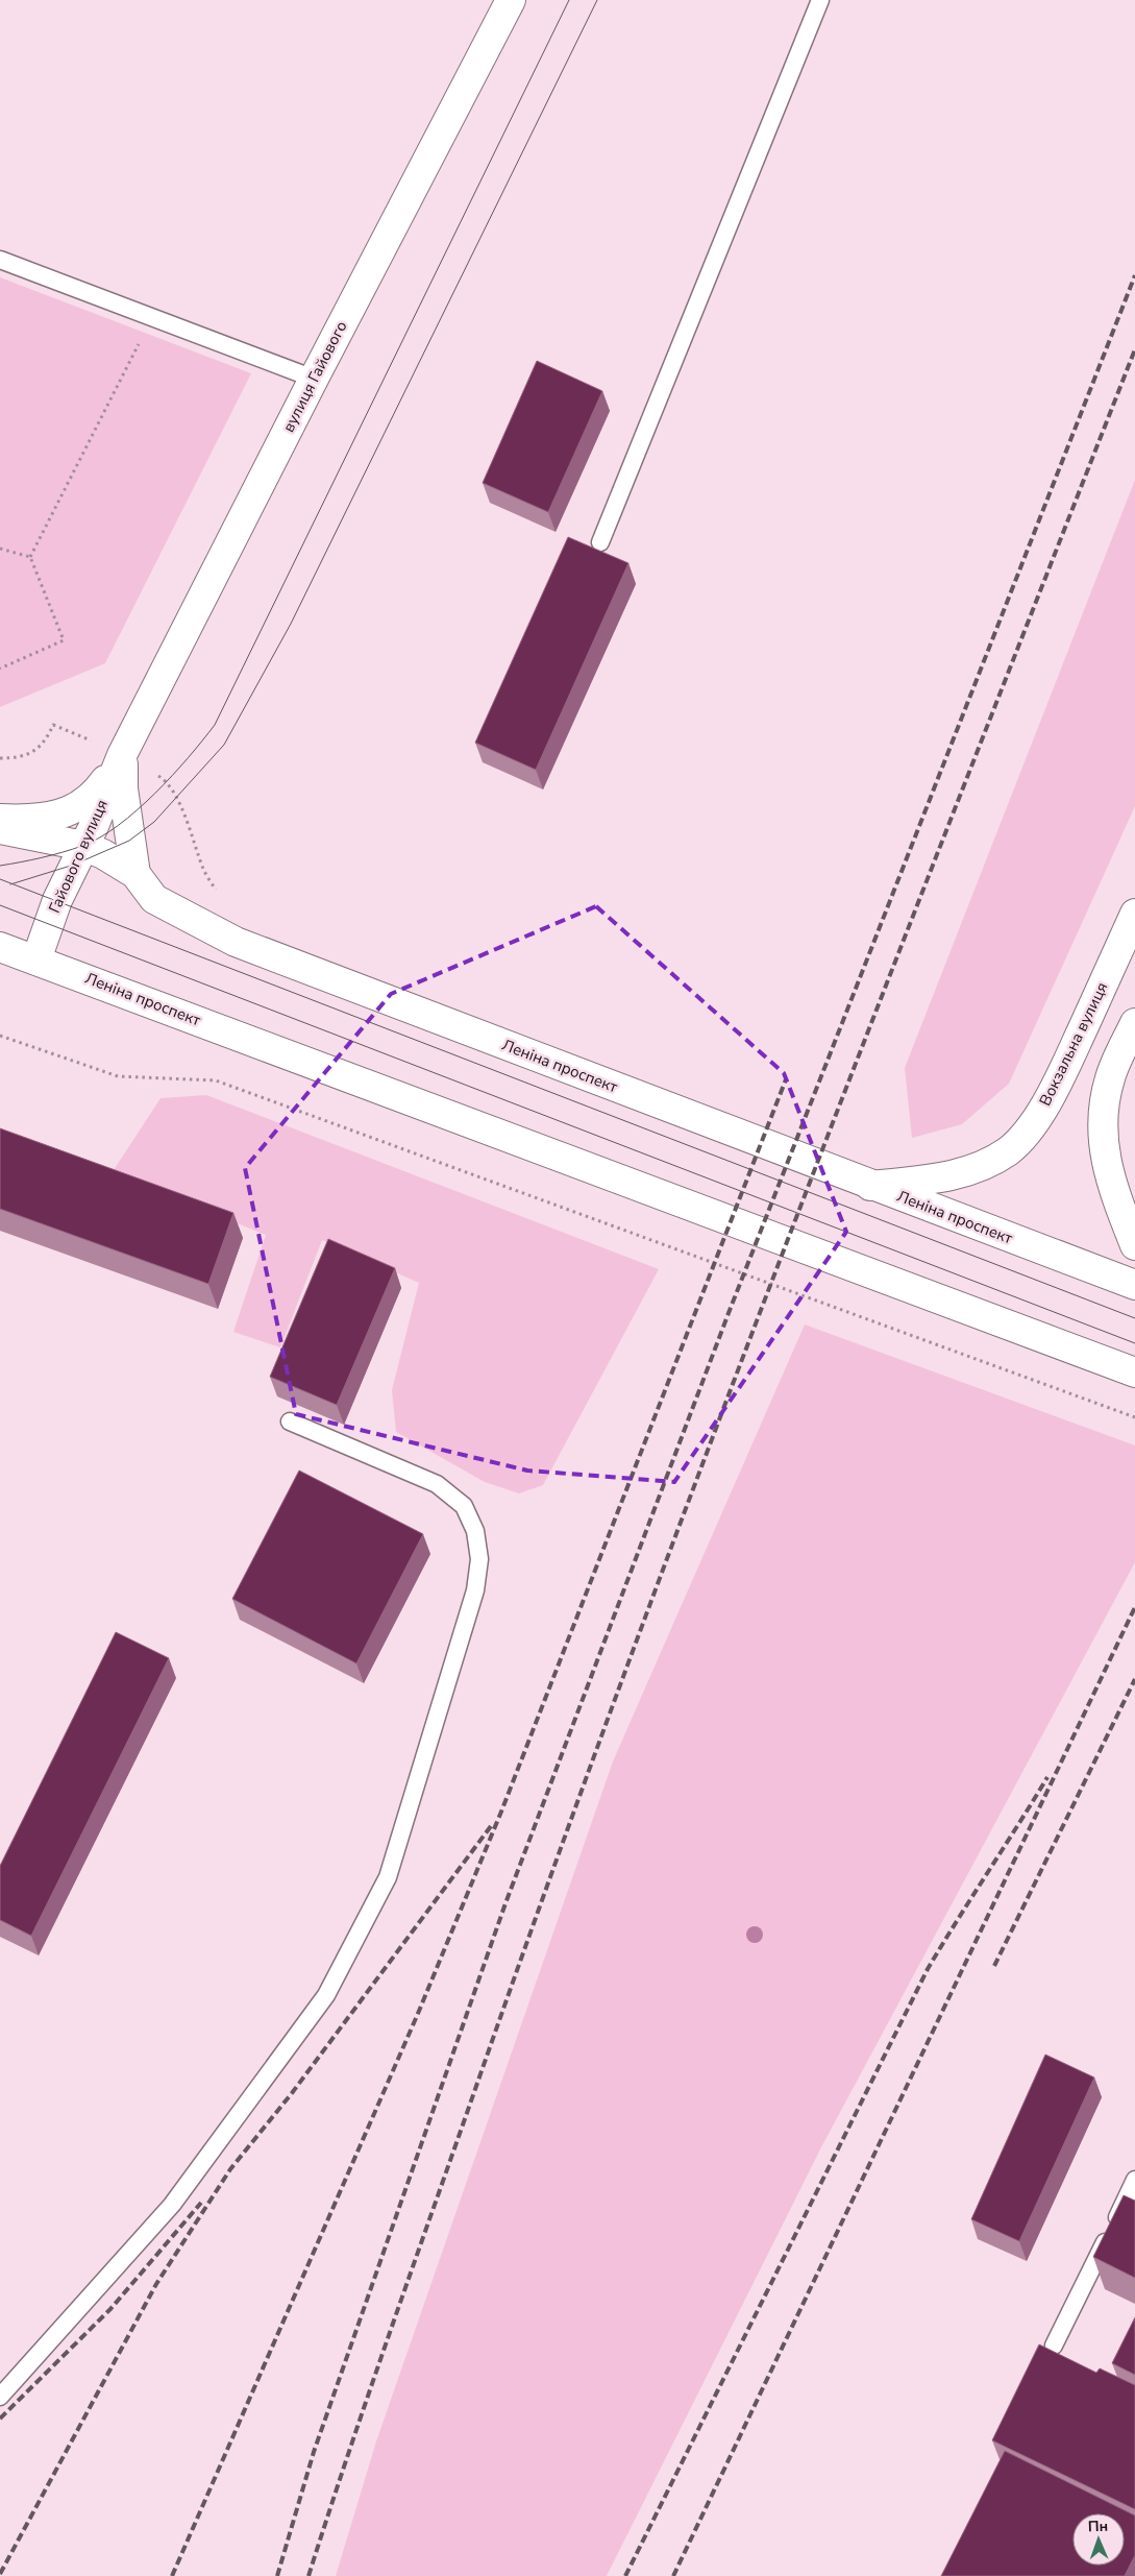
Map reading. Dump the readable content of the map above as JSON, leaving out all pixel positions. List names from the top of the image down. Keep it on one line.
{"streets":{"main road":["вулиця Гайового","Гайового вулиця","Леніна проспект","Вокзальна вулиця"]},"crossings":[["вулиця Гайового","Гайового вулиця"],["Гайового вулиця","Леніна проспект"],["Леніна проспект","Вокзальна вулиця"]],"north":"top"}
